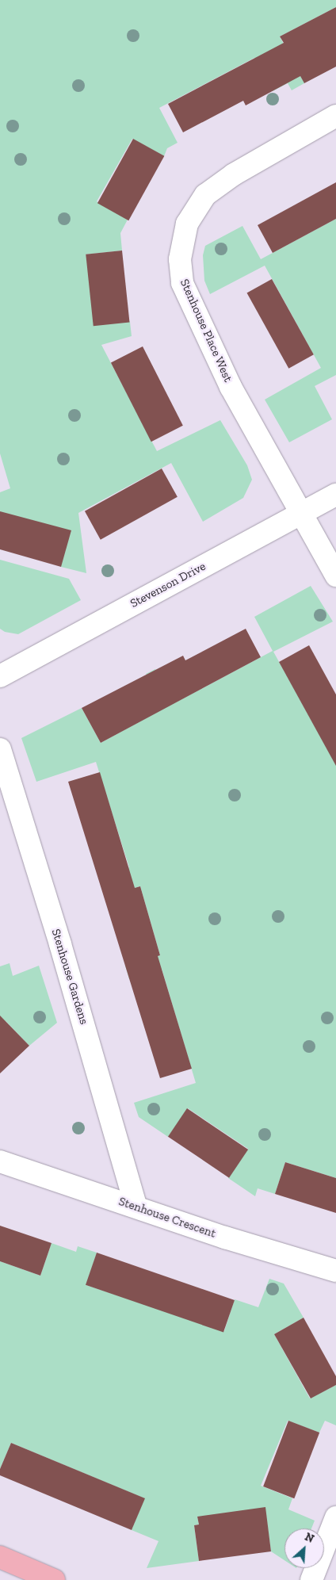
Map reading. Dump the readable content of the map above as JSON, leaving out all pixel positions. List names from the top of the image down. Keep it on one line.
{"streets":{"street":["Stenhouse Place West","Stevenson Drive","Stenhouse Gardens","Stenhouse Crescent"]},"crossings":[["Stenhouse Place West","Stevenson Drive"],["Stenhouse Gardens","Stenhouse Crescent"]],"north":"top right"}
